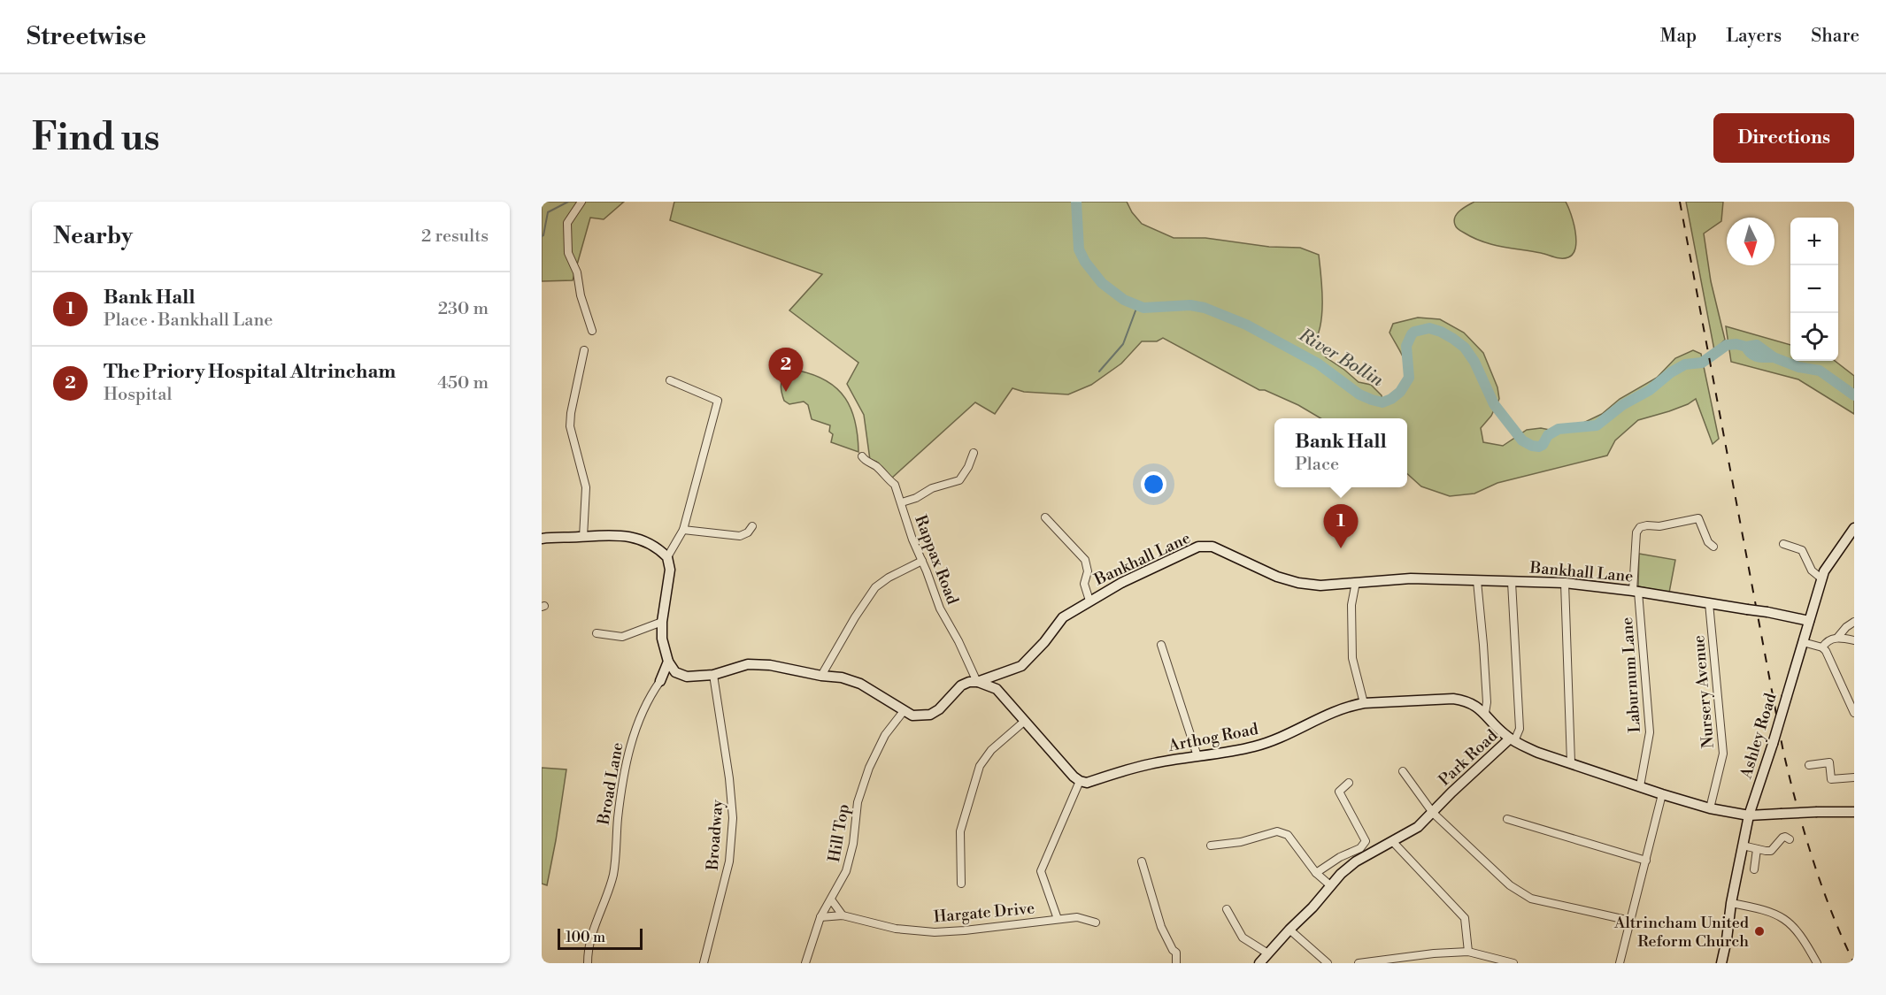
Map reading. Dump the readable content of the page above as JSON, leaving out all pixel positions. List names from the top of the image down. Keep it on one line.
{"streets":{"street":["Bankhall Lane","Rappax Road","Laburnum Lane","Nursery Avenue","Ashley Road","Arthog Road","Park Road","Broad Lane","Hill Top","Broadway","Hargate Drive"]},"crossings":[["Bankhall Lane","Rappax Road"],["Bankhall Lane","Laburnum Lane"],["Bankhall Lane","Nursery Avenue"],["Bankhall Lane","Ashley Road"],["Bankhall Lane","Broad Lane"],["Bankhall Lane","Hill Top"],["Bankhall Lane","Broadway"],["Laburnum Lane","Park Road"],["Nursery Avenue","Park Road"],["Ashley Road","Park Road"],["Arthog Road","Park Road"],["Hill Top","Hargate Drive"]],"water":["River Bollin"],"places":["Altrincham United Reform Church"],"scale_bar":"100 m","north":"bottom","page":{"header":"Streetwise","nav":["Map","Layers","Share"],"buttons":"Directions","title":"Find us","heading":["Nearby","2 results"],"map_buttons":["+","−"],"list":[{"mark":"1","name":"Bank Hall","note":"Place · Bankhall Lane","value":"230 m"},{"mark":"2","name":"The Priory Hospital Altrincham","note":"Hospital","value":"450 m"}],"pins":["2","1"],"popup":["Bank Hall","Place"],"scale":"100 m"}}
